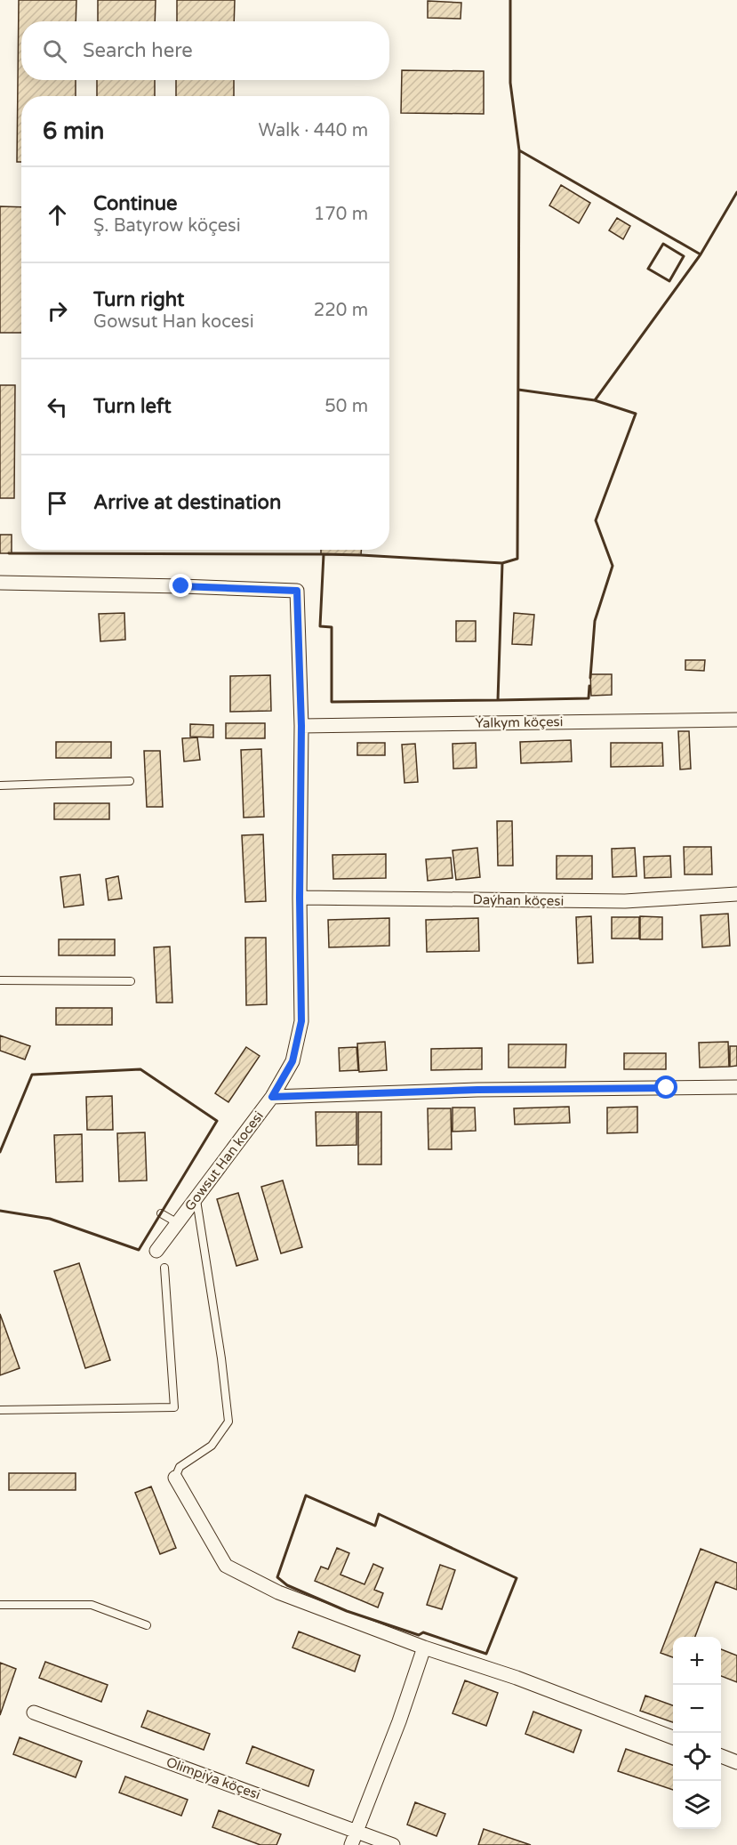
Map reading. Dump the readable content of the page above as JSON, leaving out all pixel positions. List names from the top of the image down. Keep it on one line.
{"streets":{"street":["Ýalkym köçesi","Daýhan köçesi","Gowsut Han kocesi","Olimpiýa köçesi"]},"crossings":[["Ýalkym köçesi","Gowsut Han kocesi"],["Daýhan köçesi","Gowsut Han kocesi"]],"page":{"search":"Search here","heading":["6 min","Walk · 440 m"],"list":[["Continue","Ş. Batyrow köçesi","170 m"],["Turn right","Gowsut Han kocesi","220 m"],["Turn left","50 m"],"Arrive at destination"],"map_buttons":["+","−"]}}
